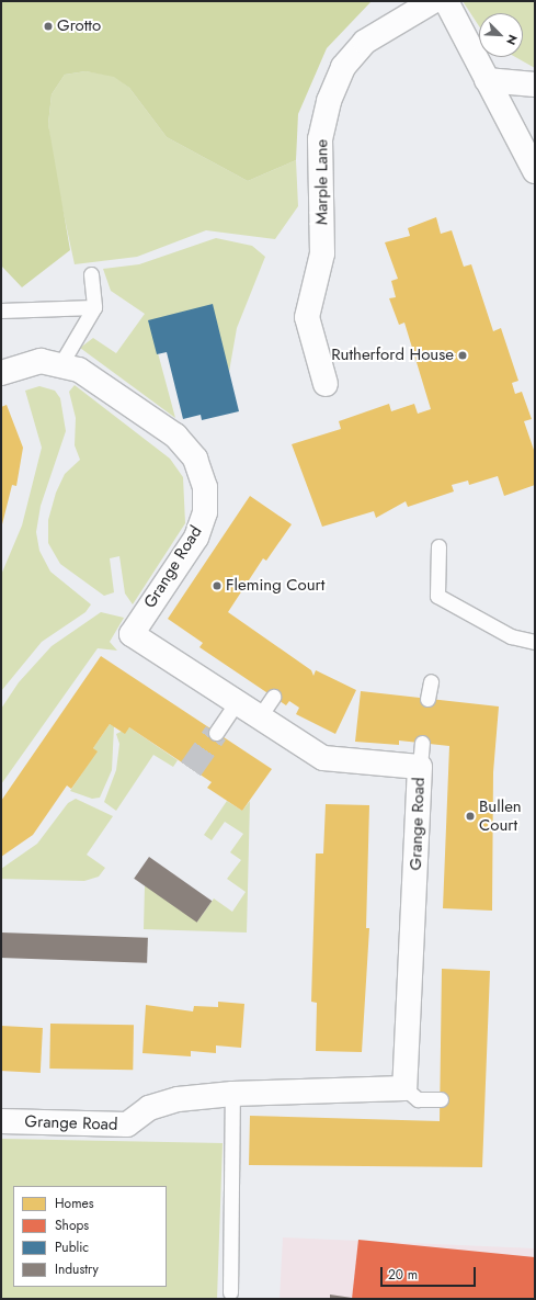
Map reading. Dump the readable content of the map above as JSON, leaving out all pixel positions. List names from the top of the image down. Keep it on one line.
{"streets":{"street":["Marple Lane","Grange Road"]},"places":["Grotto","Rutherford House","Fleming Court","Bullen Court"],"legend":["Homes","Shops","Public","Industry"],"scale_bar":"20 m","north":"bottom right"}
